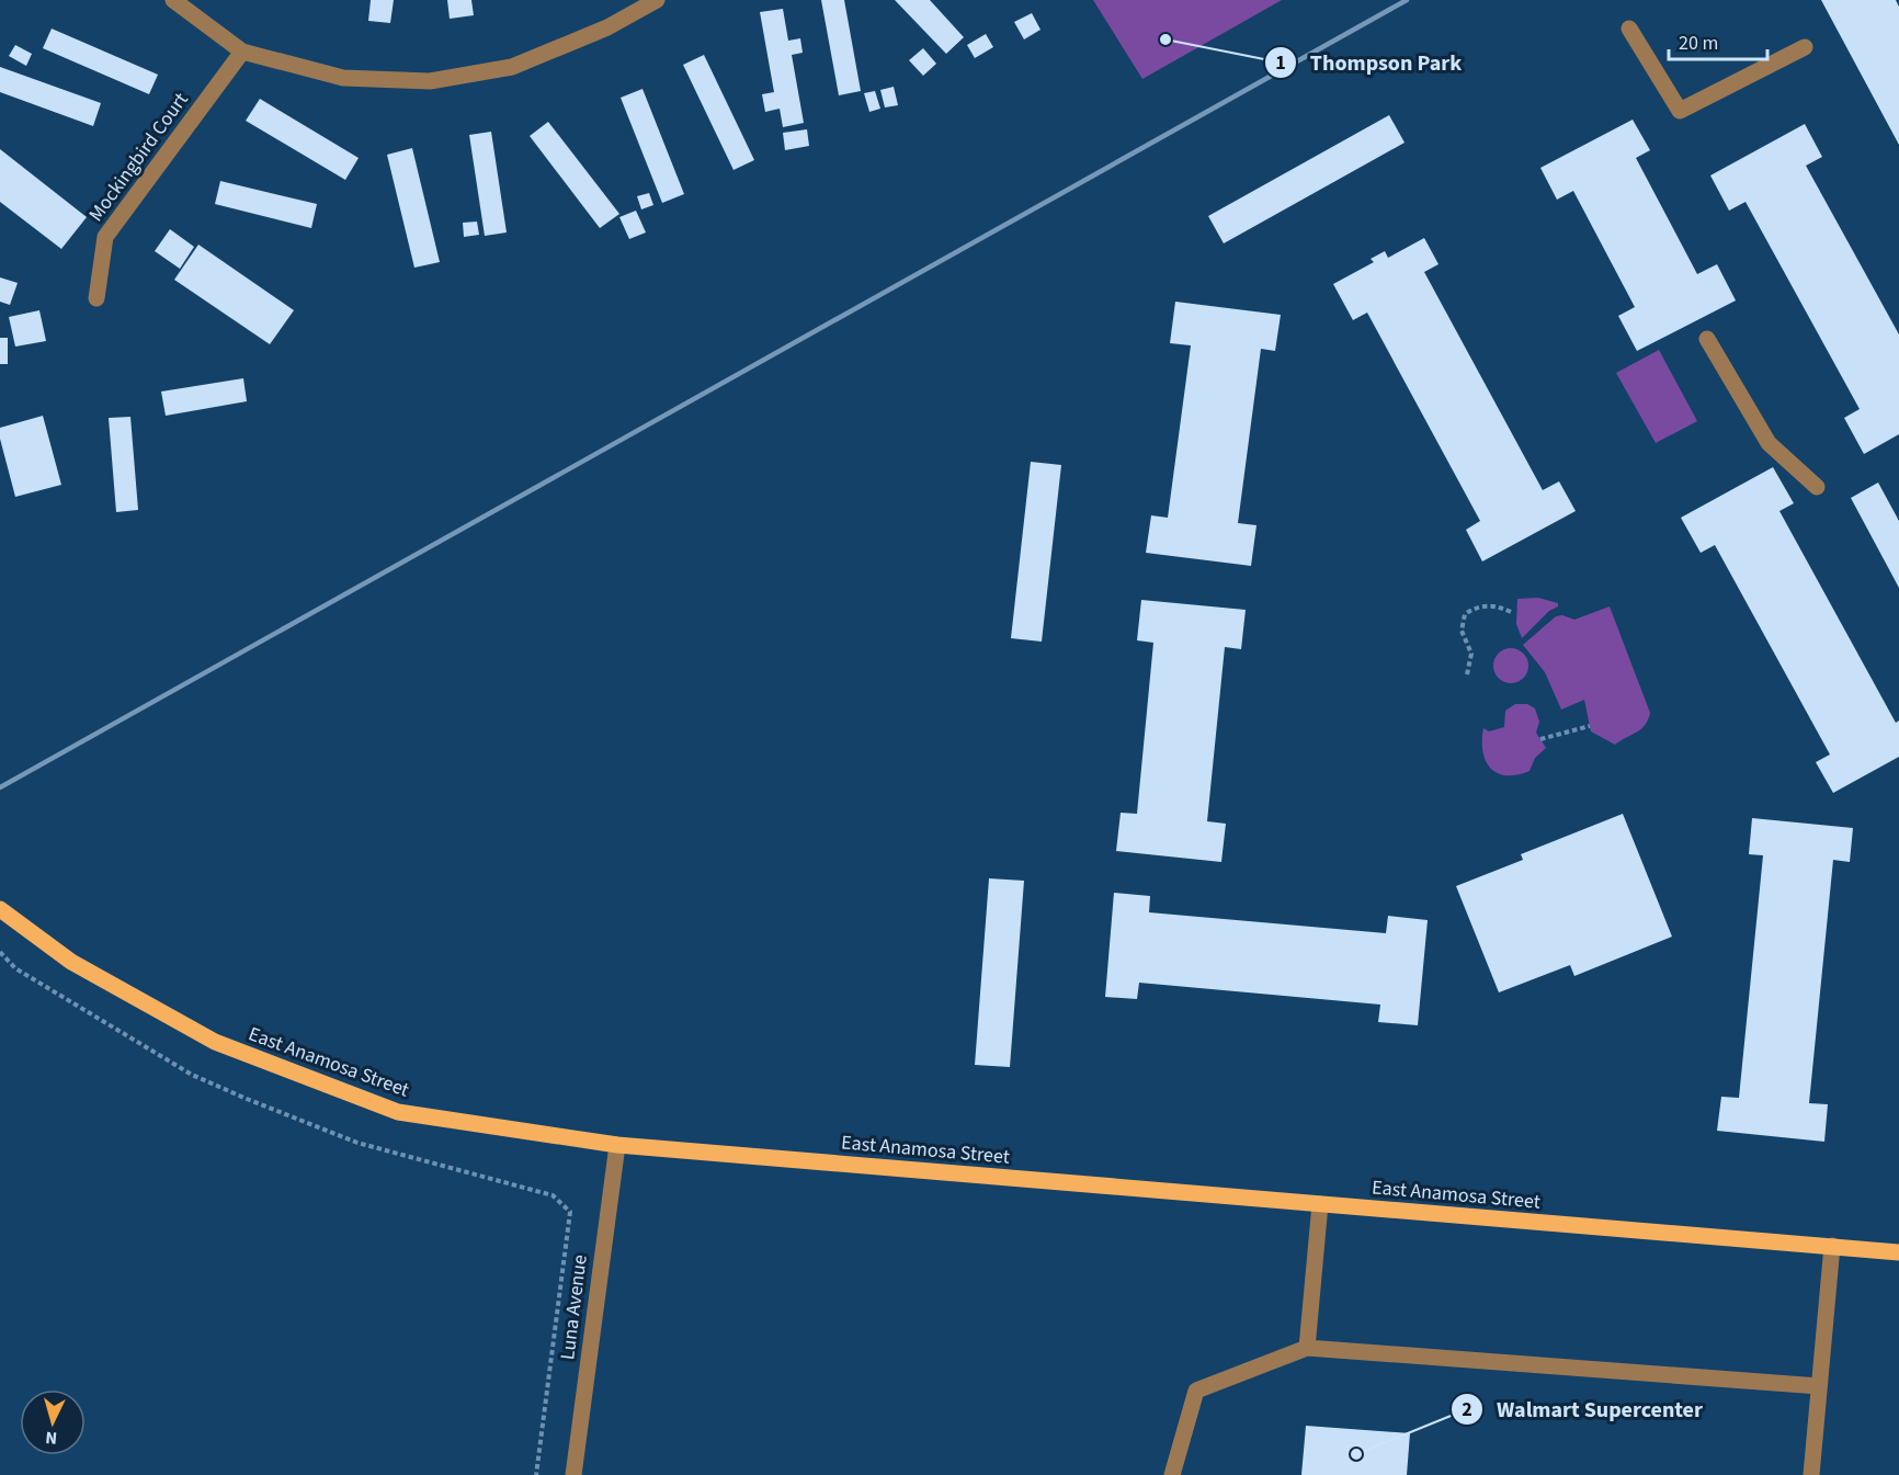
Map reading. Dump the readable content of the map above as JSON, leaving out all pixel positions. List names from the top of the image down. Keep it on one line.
{"streets":{"main road":["East Anamosa Street"],"street":["Mockingbird Court","Luna Avenue"]},"crossings":[["East Anamosa Street","Luna Avenue"]],"places":["Thompson Park","Walmart Supercenter"],"scale_bar":"20 m","north":"bottom"}
